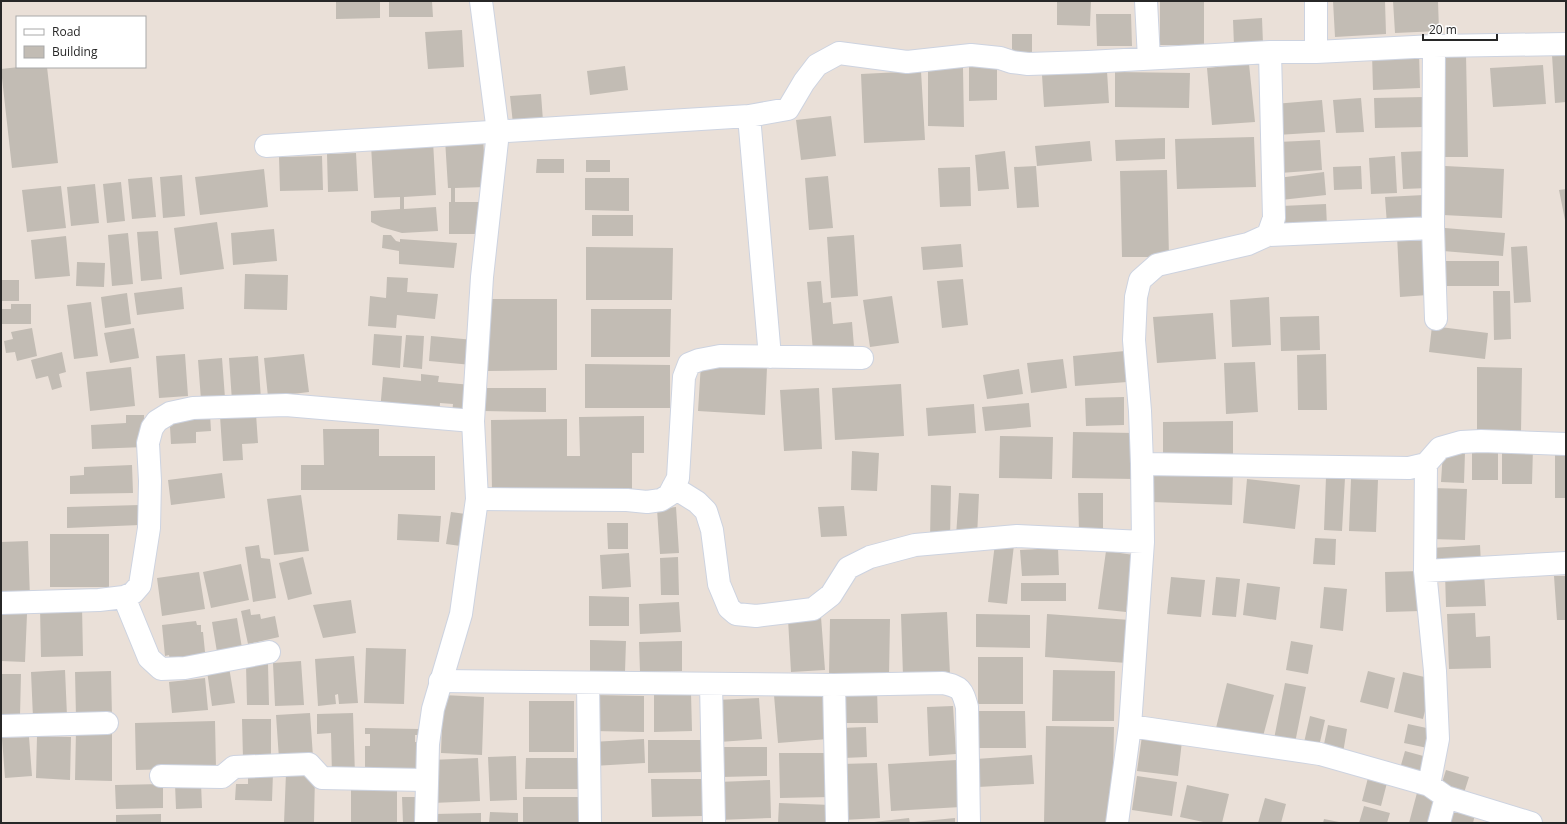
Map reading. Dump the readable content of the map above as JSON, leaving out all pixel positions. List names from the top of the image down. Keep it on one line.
{"legend":["Road","Building"],"scale_bar":"20 m"}
